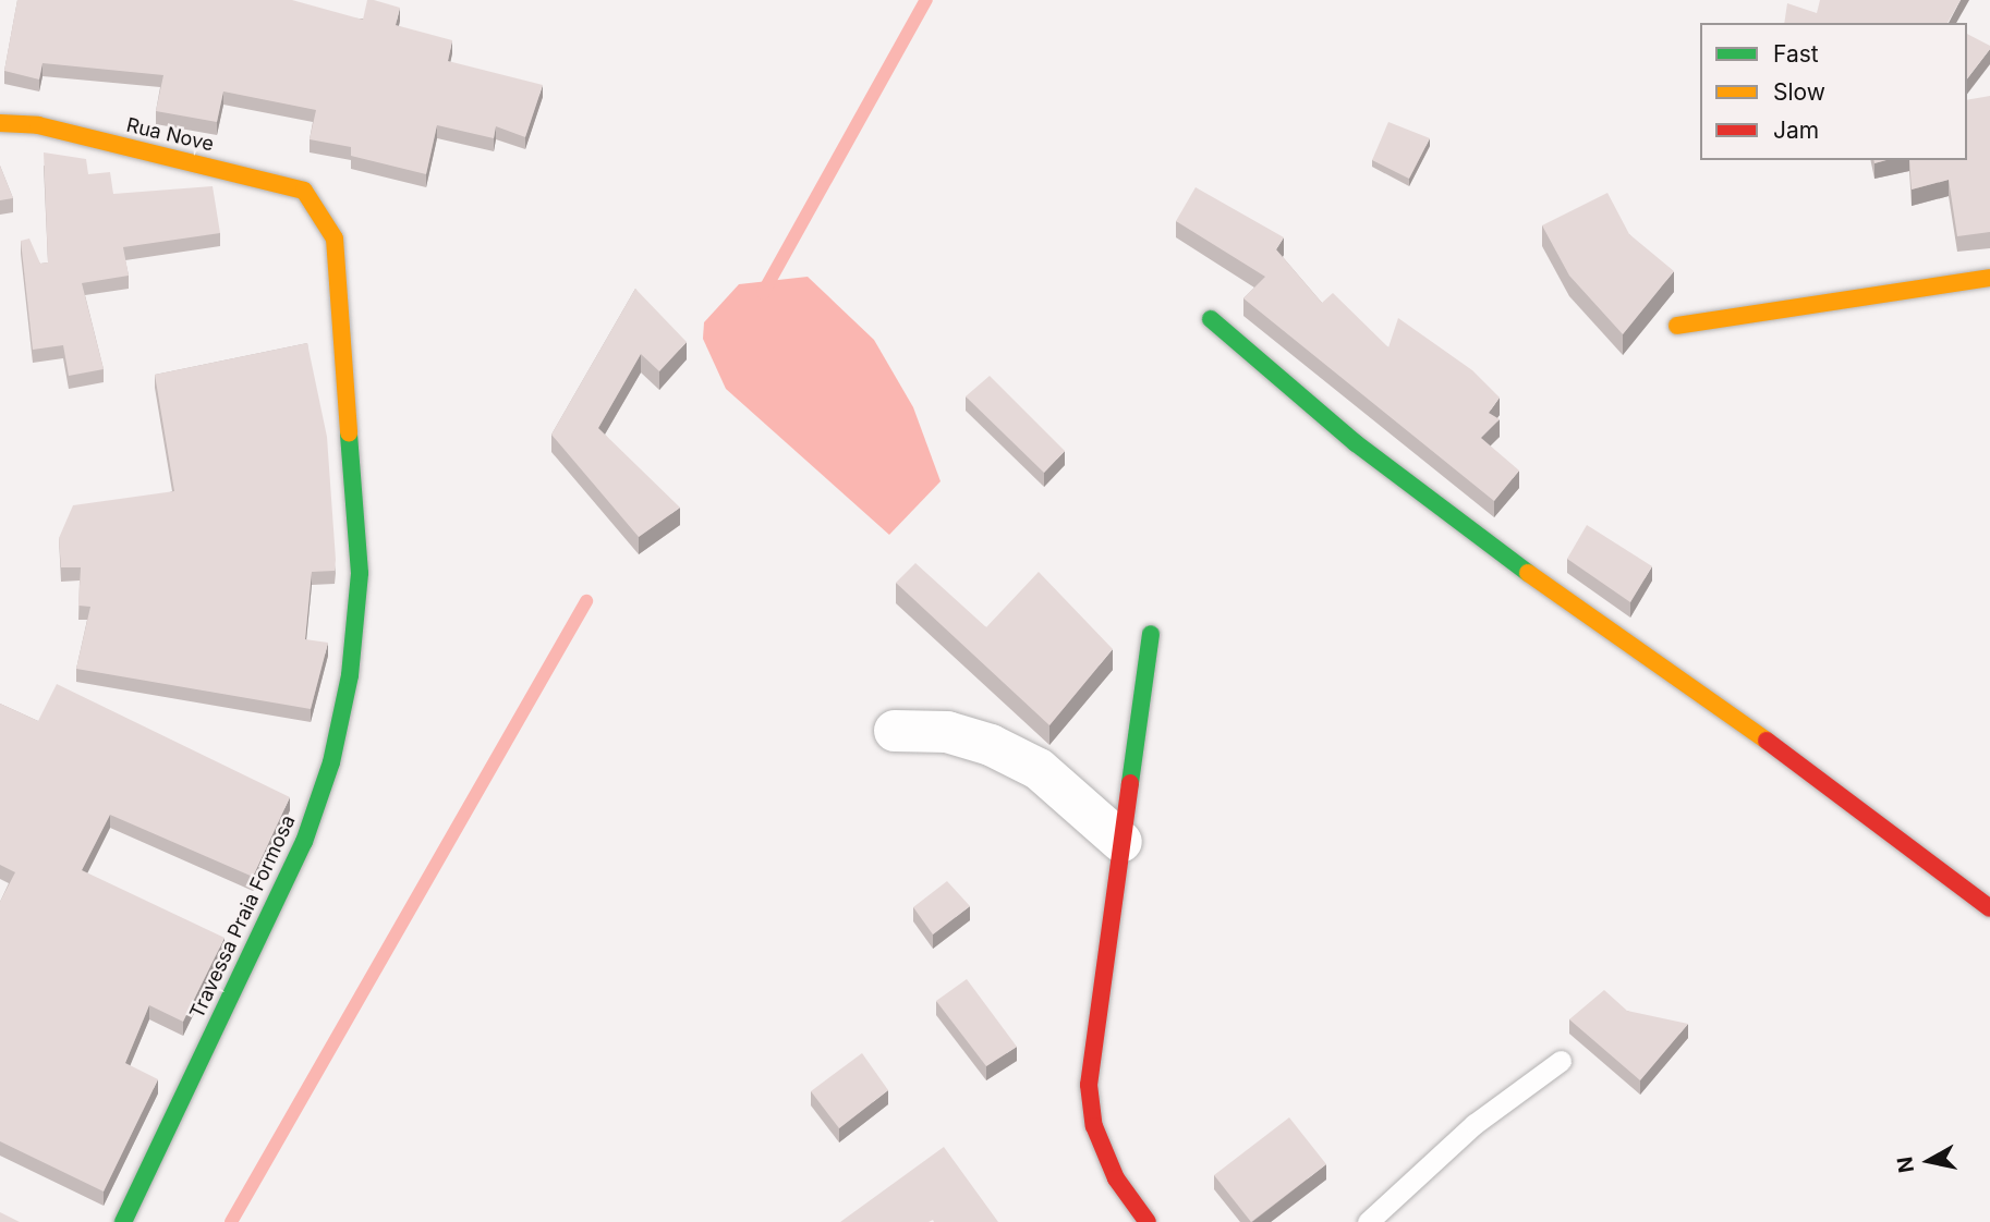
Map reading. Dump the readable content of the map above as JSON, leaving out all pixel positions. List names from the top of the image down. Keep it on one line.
{"streets":{"street":["Rua Nove","Travessa Praia Formosa"]},"crossings":[["Rua Nove","Travessa Praia Formosa"]],"legend":["Fast","Slow","Jam"],"north":"left"}
